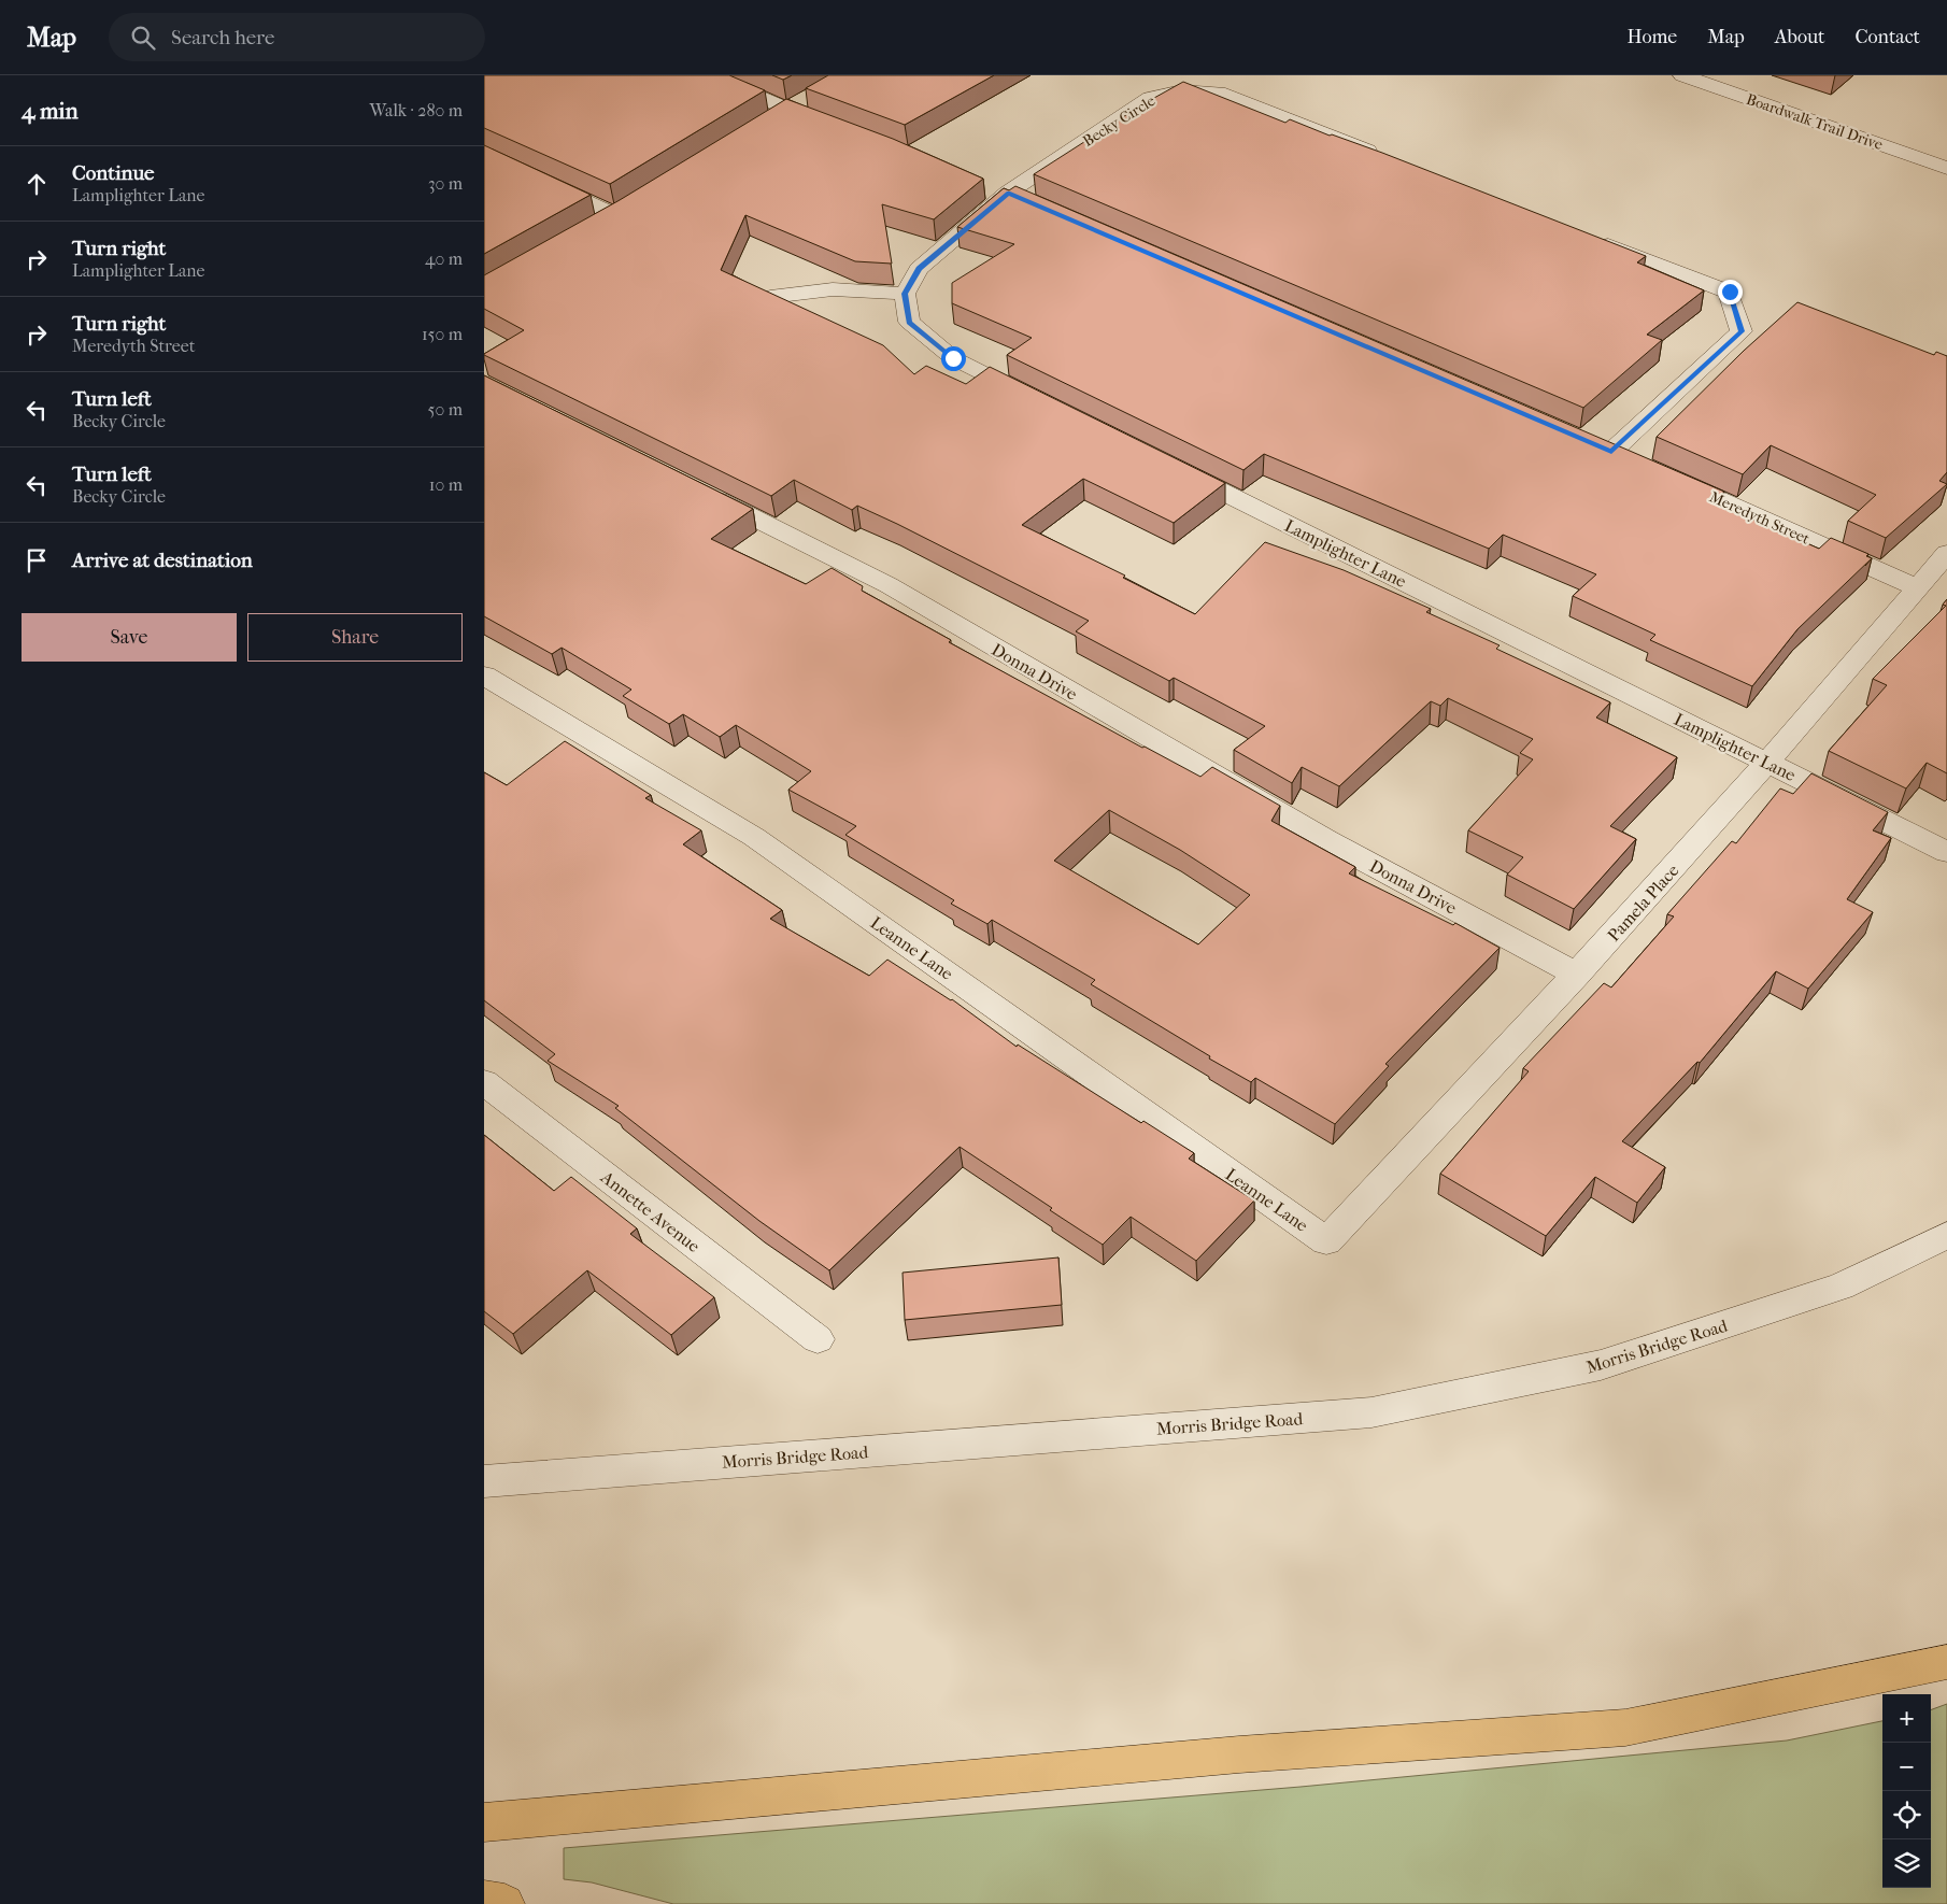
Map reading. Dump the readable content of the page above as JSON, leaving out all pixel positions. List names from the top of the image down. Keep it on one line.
{"streets":{"street":["Becky Circle","Boardwalk Trail Drive","Meredyth Street","Lamplighter Lane","Donna Drive","Pamela Place","Leanne Lane","Annette Avenue","Morris Bridge Road"]},"crossings":[["Meredyth Street","Pamela Place"],["Lamplighter Lane","Pamela Place"],["Donna Drive","Pamela Place"],["Pamela Place","Leanne Lane"]],"page":{"header":"Map","search":"Search here","nav":["Home","Map","About","Contact"],"heading":["4 min","Walk · 280 m"],"list":[["Continue","Lamplighter Lane","30 m"],["Turn right","Lamplighter Lane","40 m"],["Turn right","Meredyth Street","150 m"],["Turn left","Becky Circle","50 m"],["Turn left","Becky Circle","10 m"],"Arrive at destination"],"buttons":["Save","Share"],"map_buttons":["+","−"]}}
